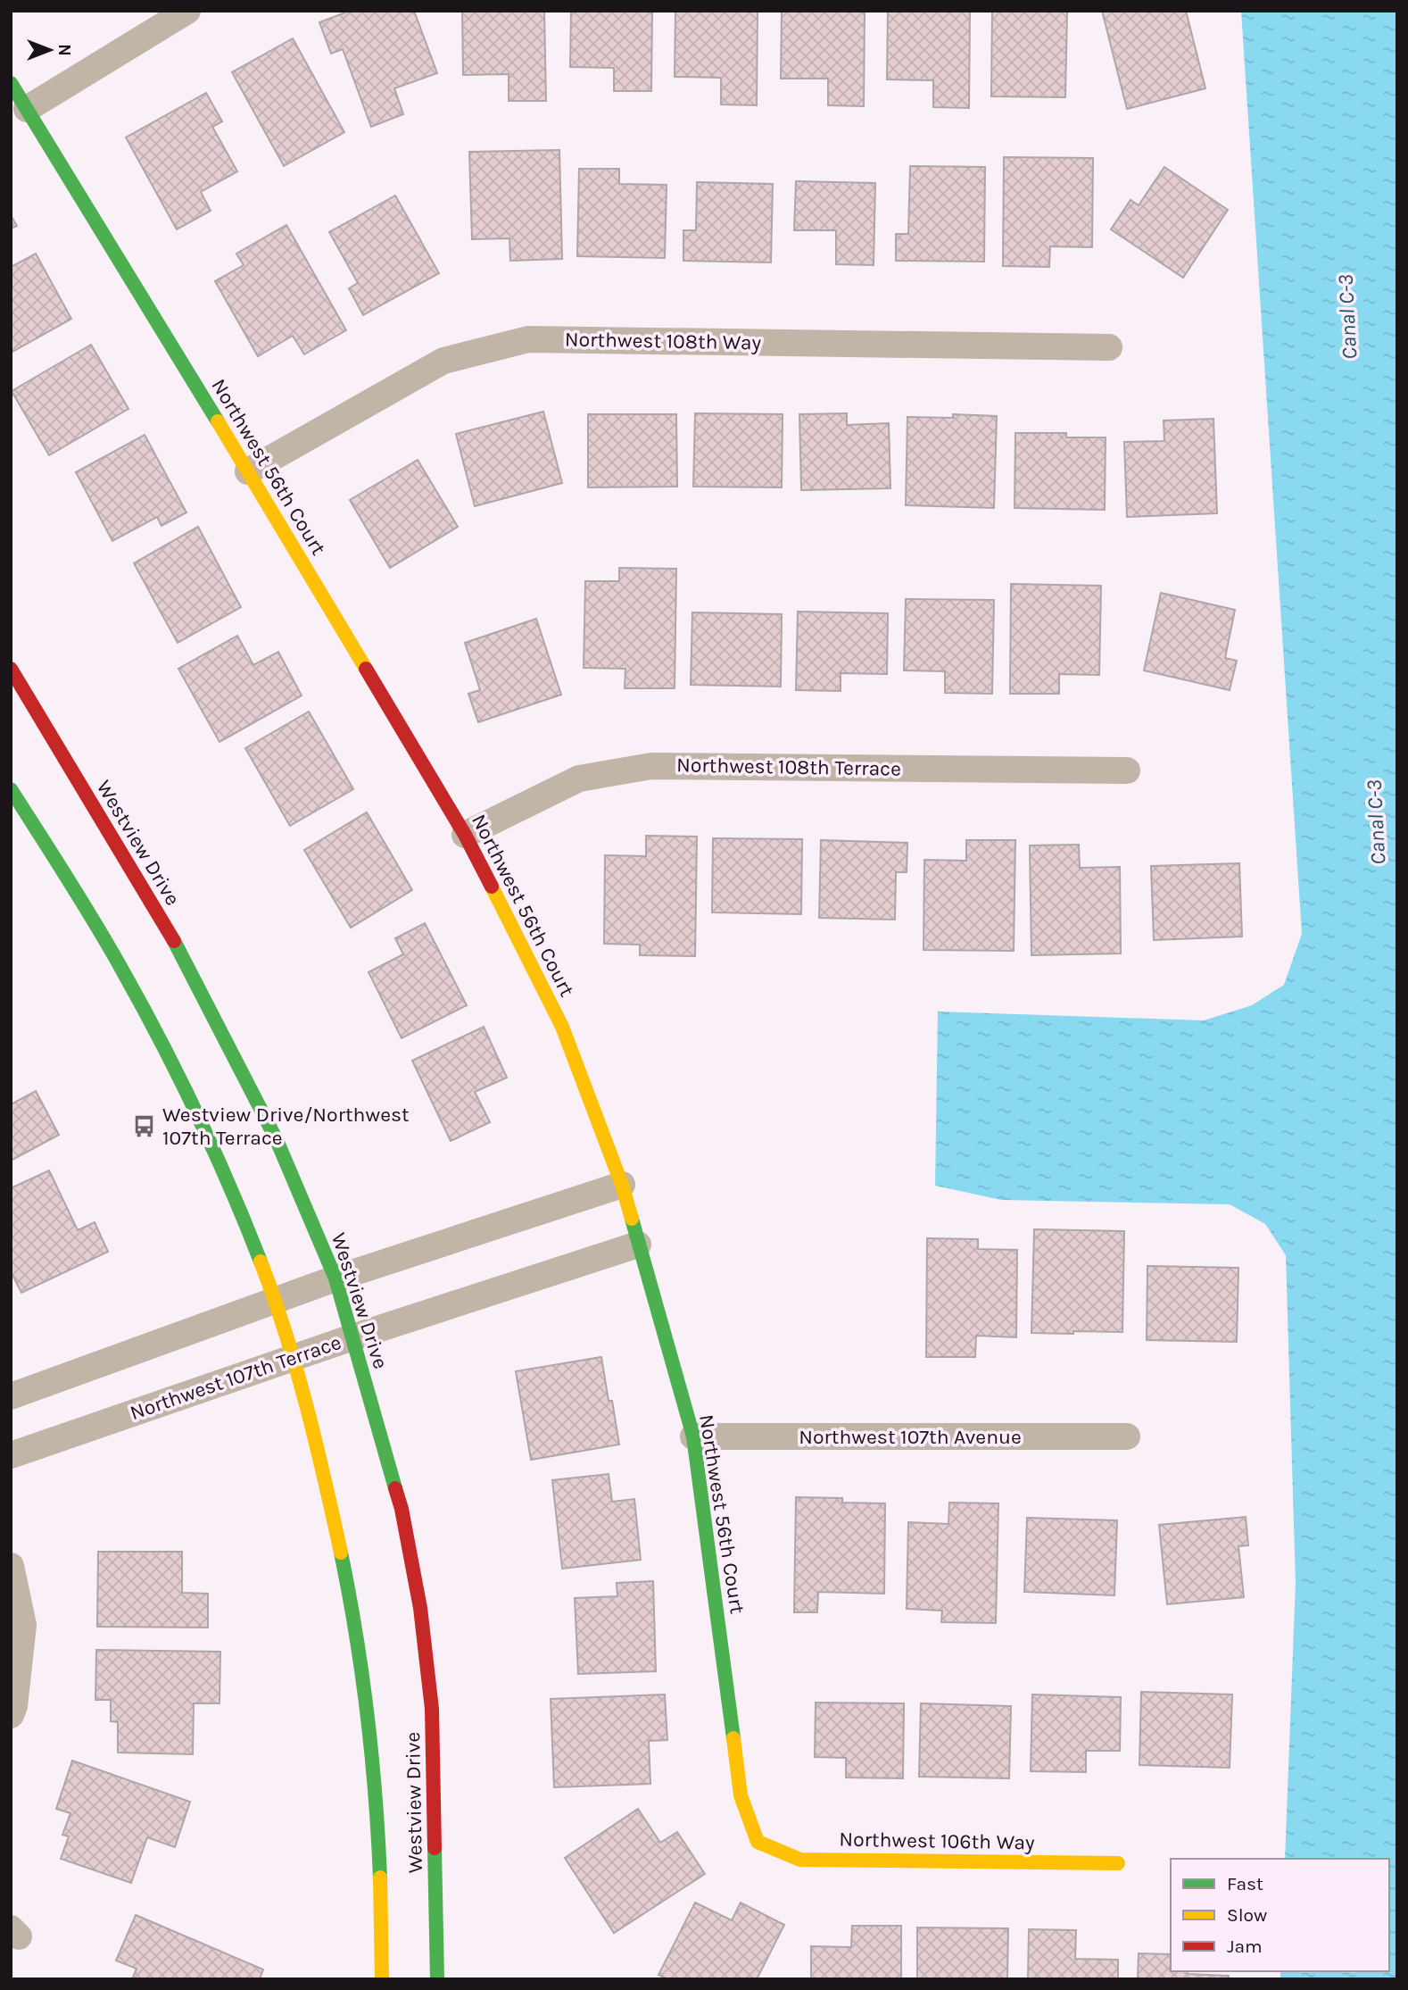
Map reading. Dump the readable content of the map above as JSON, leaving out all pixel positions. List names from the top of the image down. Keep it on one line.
{"streets":{"street":["Northwest 108th Way","Northwest 56th Court","Northwest 108th Terrace","Westview Drive","Northwest 107th Terrace","Northwest 107th Avenue","Northwest 106th Way"]},"crossings":[["Northwest 108th Way","Northwest 56th Court"],["Northwest 56th Court","Northwest 108th Terrace"],["Northwest 56th Court","Northwest 107th Terrace"],["Northwest 56th Court","Northwest 107th Avenue"],["Northwest 56th Court","Northwest 106th Way"],["Westview Drive","Northwest 107th Terrace"]],"water":["Canal C-3"],"places":{"bus stop":["Westview Drive/Northwest 107th Terrace"]},"legend":["Fast","Slow","Jam"],"north":"right"}
